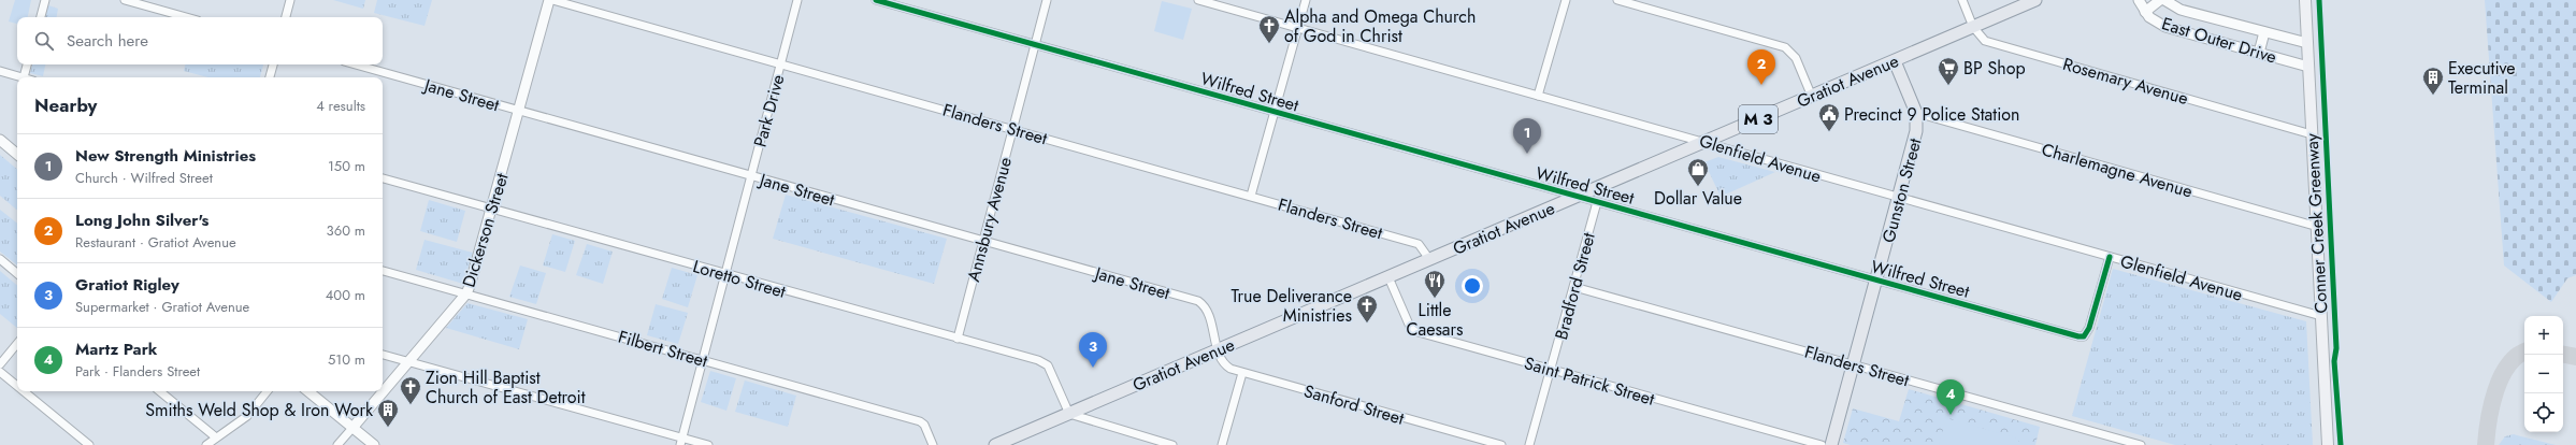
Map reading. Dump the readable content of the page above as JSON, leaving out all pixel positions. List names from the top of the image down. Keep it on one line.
{"streets":{"main road":["Gratiot Avenue","M 3","Gunston Street"],"street":["East Outer Drive","Rosemary Avenue","Wilfred Street","Jane Street","Park Drive","Flanders Street","Glenfield Avenue","Charlemagne Avenue","Annsbury Avenue","Dickerson Street","Loretto Street","Bradford Street","Filbert Street","Saint Patrick Street","Sanford Street"],"cycle path":["Conner Creek Greenway"]},"crossings":[["Gratiot Avenue","Rosemary Avenue"],["Gratiot Avenue","Wilfred Street"],["Gratiot Avenue","Jane Street"],["Gratiot Avenue","Flanders Street"],["Gratiot Avenue","Glenfield Avenue"],["Gratiot Avenue","Gunston Street"],["Gratiot Avenue","Loretto Street"],["Gratiot Avenue","Saint Patrick Street"],["Gratiot Avenue","Sanford Street"],["Wilfred Street","Glenfield Avenue"],["Wilfred Street","Gunston Street"],["Wilfred Street","Annsbury Avenue"],["Wilfred Street","Bradford Street"],["Jane Street","Park Drive"],["Jane Street","Annsbury Avenue"],["Jane Street","Dickerson Street"],["Jane Street","Sanford Street"],["Park Drive","Flanders Street"],["Park Drive","Loretto Street"],["Park Drive","Filbert Street"],["Flanders Street","Gunston Street"],["Flanders Street","Annsbury Avenue"],["Flanders Street","Bradford Street"],["Glenfield Avenue","Gunston Street"],["Charlemagne Avenue","Gunston Street"],["Annsbury Avenue","Loretto Street"],["Dickerson Street","Loretto Street"],["Dickerson Street","Filbert Street"],["Bradford Street","Saint Patrick Street"]],"places":{"church":["Alpha and Omega Church of God in Christ","True Deliverance Ministries","Zion Hill Baptist Church of East Detroit"],"supermarket":["BP Shop"],"building":["Executive Terminal","Smiths Weld Shop & Iron Work"],"public building":["Precinct 9 Police Station"],"shop":["Dollar Value"],"restaurant":["Little Caesars"]},"page":{"search":"Search here","pins":["2","1","3","4"],"heading":["Nearby","4 results"],"list":[{"mark":"1","name":"New Strength Ministries","note":"Church · Wilfred Street","value":"150 m"},{"mark":"2","name":"Long John Silver's","note":"Restaurant · Gratiot Avenue","value":"360 m"},{"mark":"3","name":"Gratiot Rigley","note":"Supermarket · Gratiot Avenue","value":"400 m"},{"mark":"4","name":"Martz Park","note":"Park · Flanders Street","value":"510 m"}],"map_buttons":["+","−"]}}
